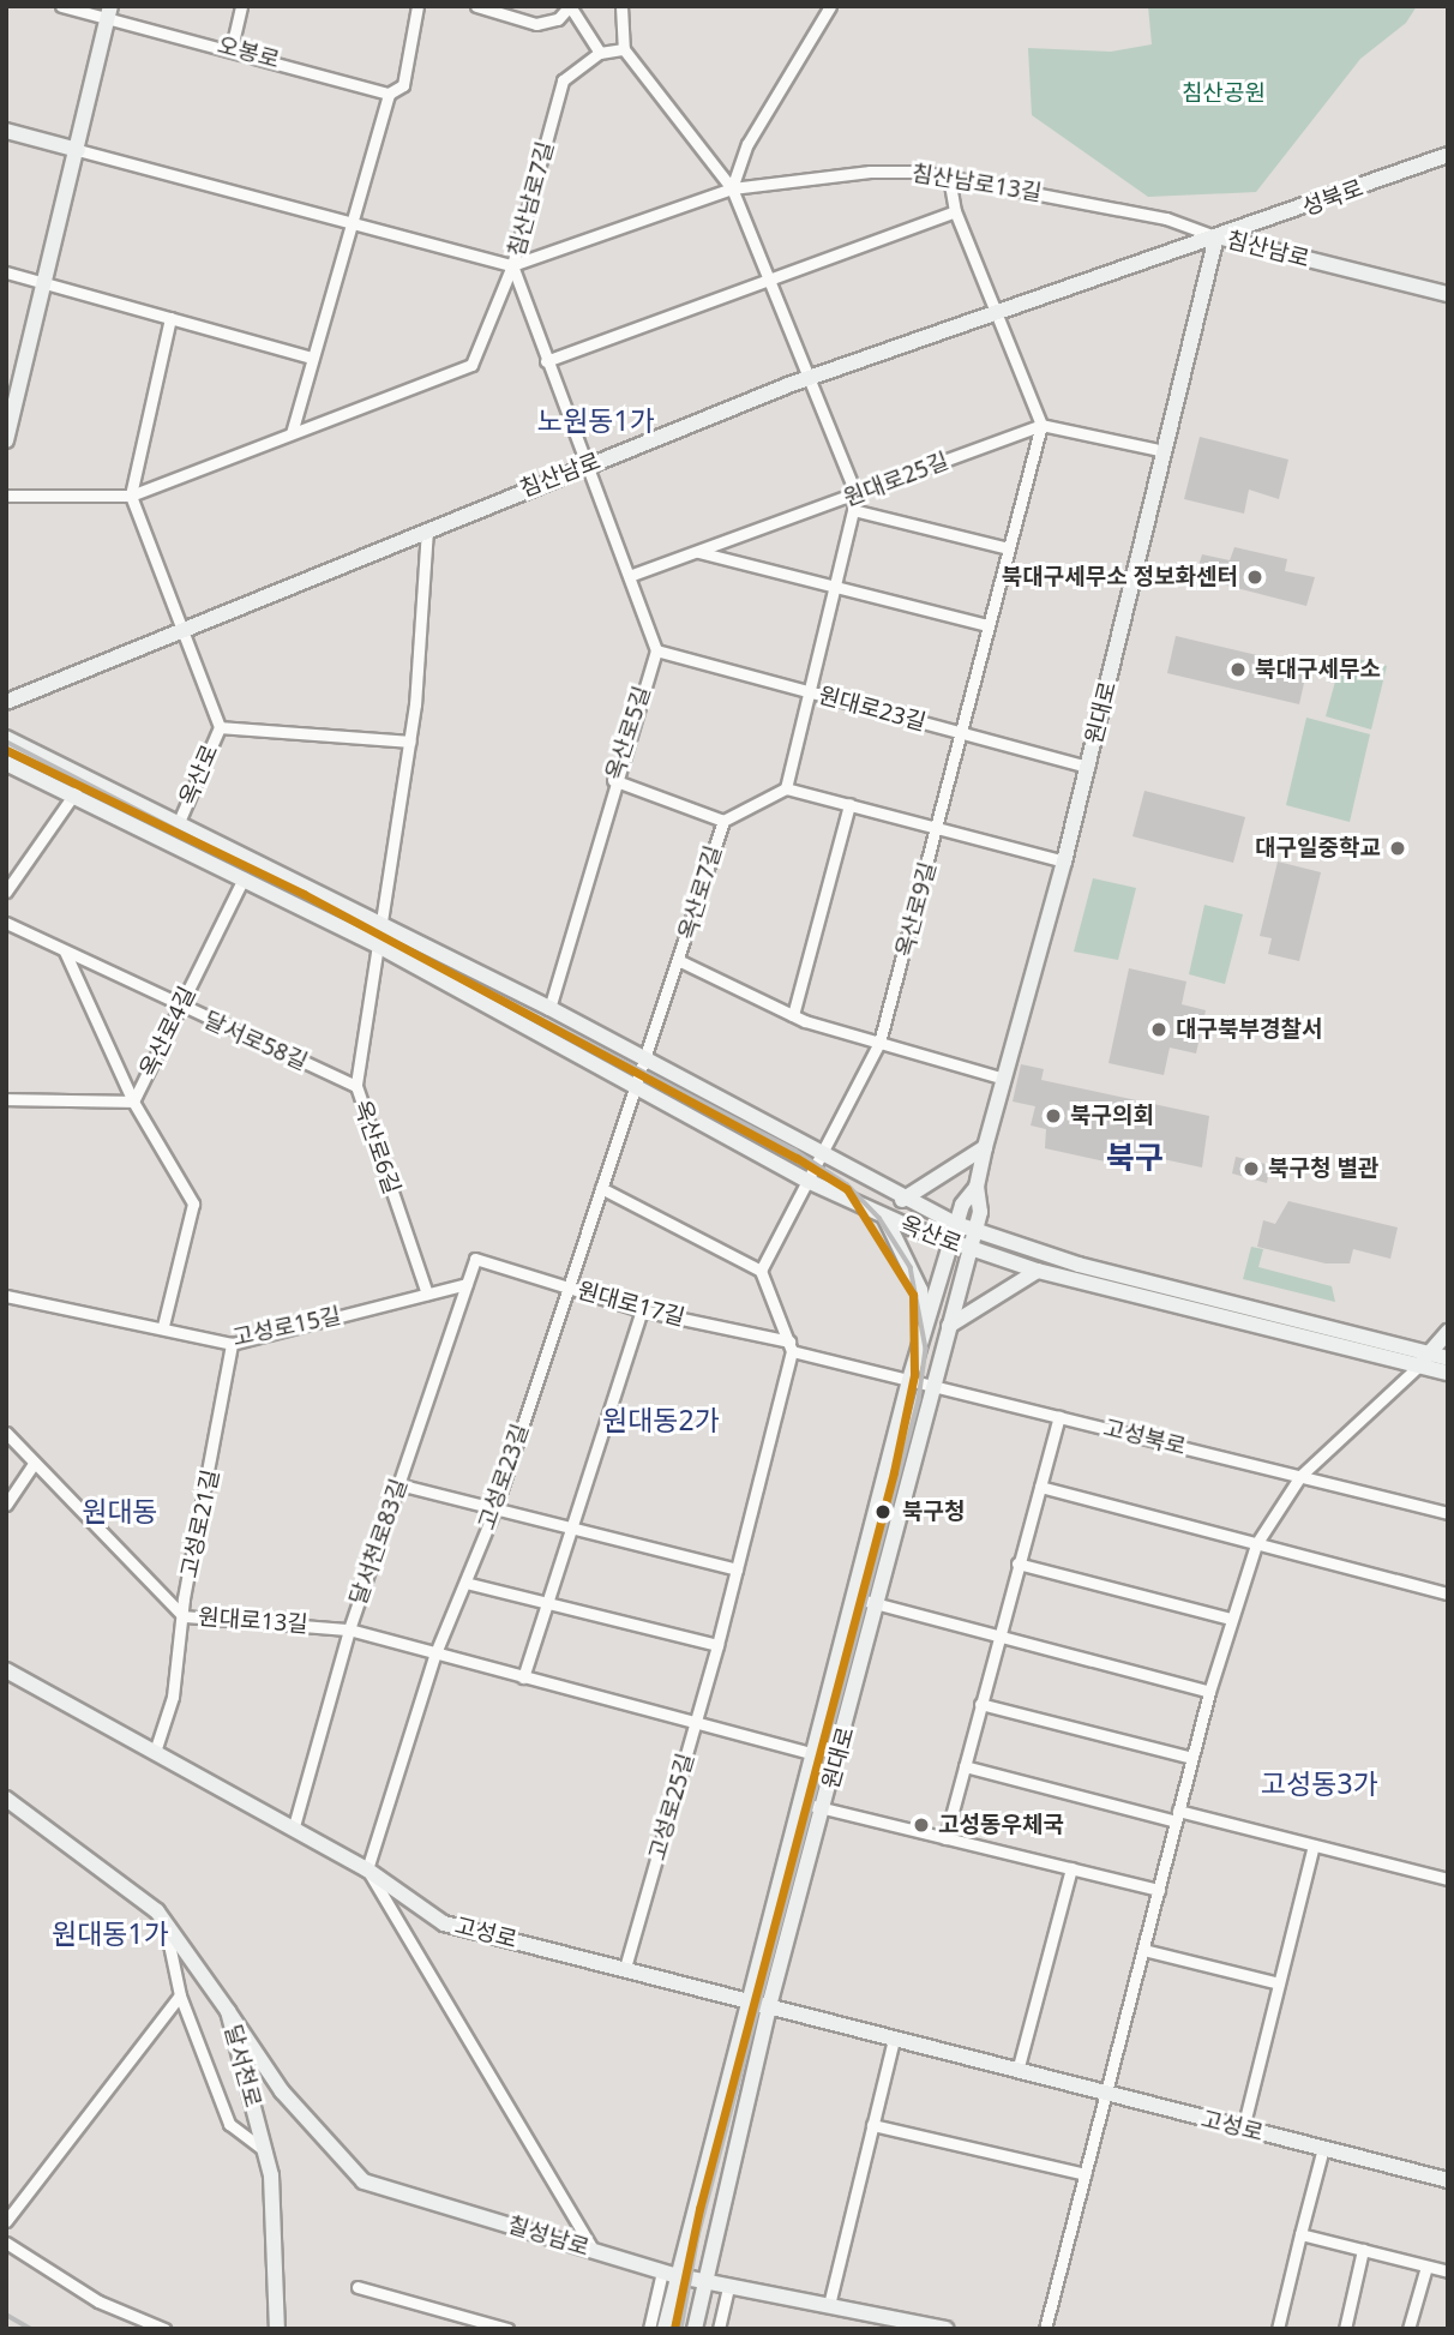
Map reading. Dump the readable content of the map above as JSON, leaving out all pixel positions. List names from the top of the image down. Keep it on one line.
{"streets":{"main road":["성북로","침산남로","원대로","옥산로","고성로","달서천로","칠성남로"],"street":["오봉로","침산남로13길","침산남로7길","원대로25길","원대로23길","옥산로5길","옥산로7길","옥산로9길","옥산로4길","달서로58길","옥산로6길","원대로17길","고성로15길","고성북로","고성로23길","고성로21길","달서천로83길","원대로13길","고성로25길"]},"crossings":[["침산남로13길","성북로"],["침산남로13길","침산남로7길"],["침산남로13길","침산남로"],["침산남로13길","원대로"],["성북로","침산남로"],["성북로","원대로"],["침산남로7길","침산남로"],["침산남로","원대로"],["침산남로","옥산로6길"],["원대로25길","옥산로9길"],["원대로23길","원대로"],["원대로23길","옥산로5길"],["원대로23길","옥산로9길"],["원대로","옥산로"],["원대로","고성북로"],["원대로","원대로13길"],["원대로","고성로"],["원대로","칠성남로"],["옥산로5길","옥산로"],["옥산로","옥산로7길"],["옥산로","옥산로9길"],["옥산로","옥산로4길"],["옥산로","옥산로6길"],["옥산로","고성로23길"],["옥산로7길","고성로23길"],["옥산로4길","달서로58길"],["옥산로4길","고성로15길"],["달서로58길","옥산로6길"],["옥산로6길","고성로15길"],["원대로17길","고성로23길"],["원대로17길","달서천로83길"],["원대로17길","고성로25길"],["고성로15길","고성로21길"],["고성로15길","달서천로83길"],["고성로23길","원대로13길"],["고성로23길","고성로"],["고성로21길","원대로13길"],["고성로21길","고성로"],["달서천로83길","원대로13길"],["달서천로83길","고성로"],["원대로13길","고성로25길"],["고성로25길","고성로"],["달서천로","칠성남로"]],"districts":["노원동1가","북구","원대동2가","원대동","고성동3가","원대동1가"],"parks":["침산공원"],"places":["북대구세무소 정보화센터","북대구세무소","대구일중학교","대구북부경찰서","북구의회","북구청 별관","북구청","고성동우체국"]}
